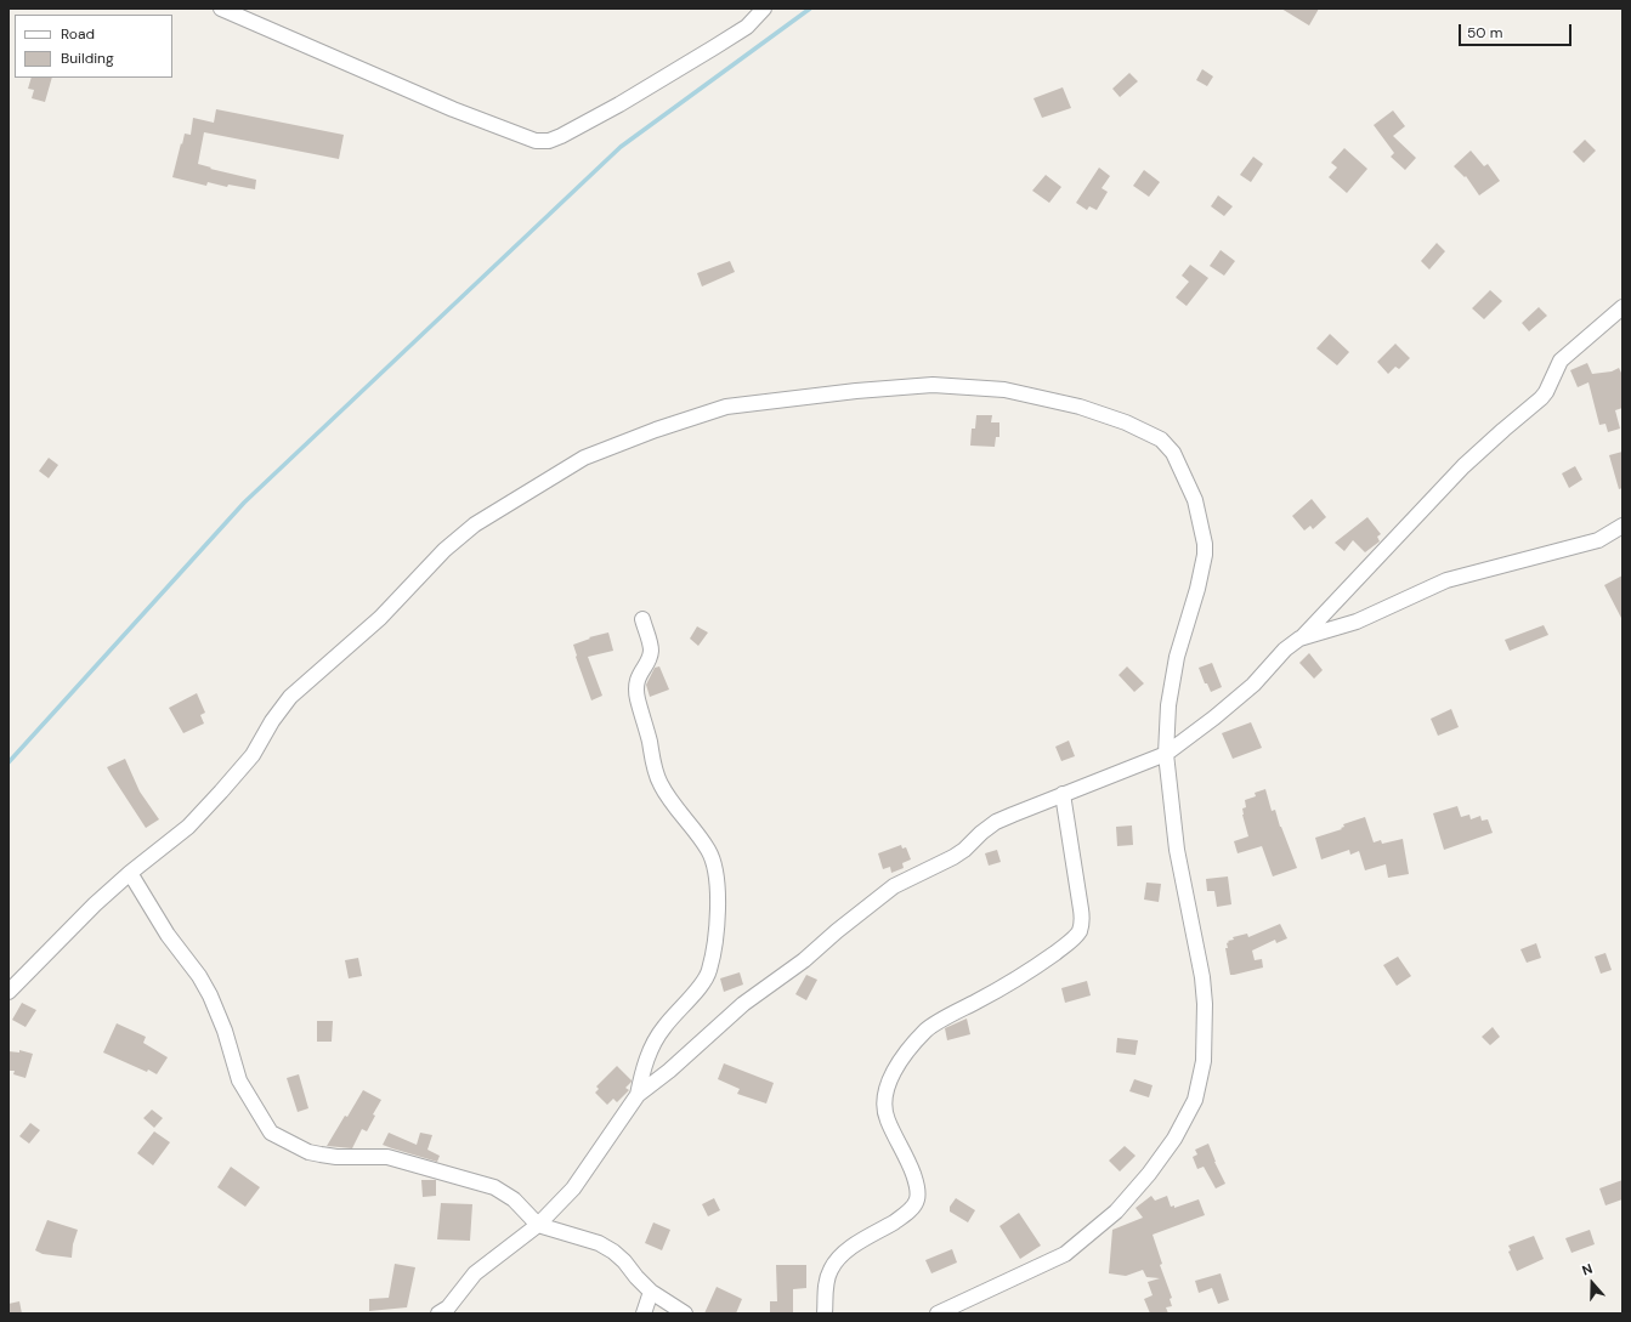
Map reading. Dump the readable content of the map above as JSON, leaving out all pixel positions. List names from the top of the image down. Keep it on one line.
{"legend":["Road","Building"],"scale_bar":"50 m","north":"top"}
